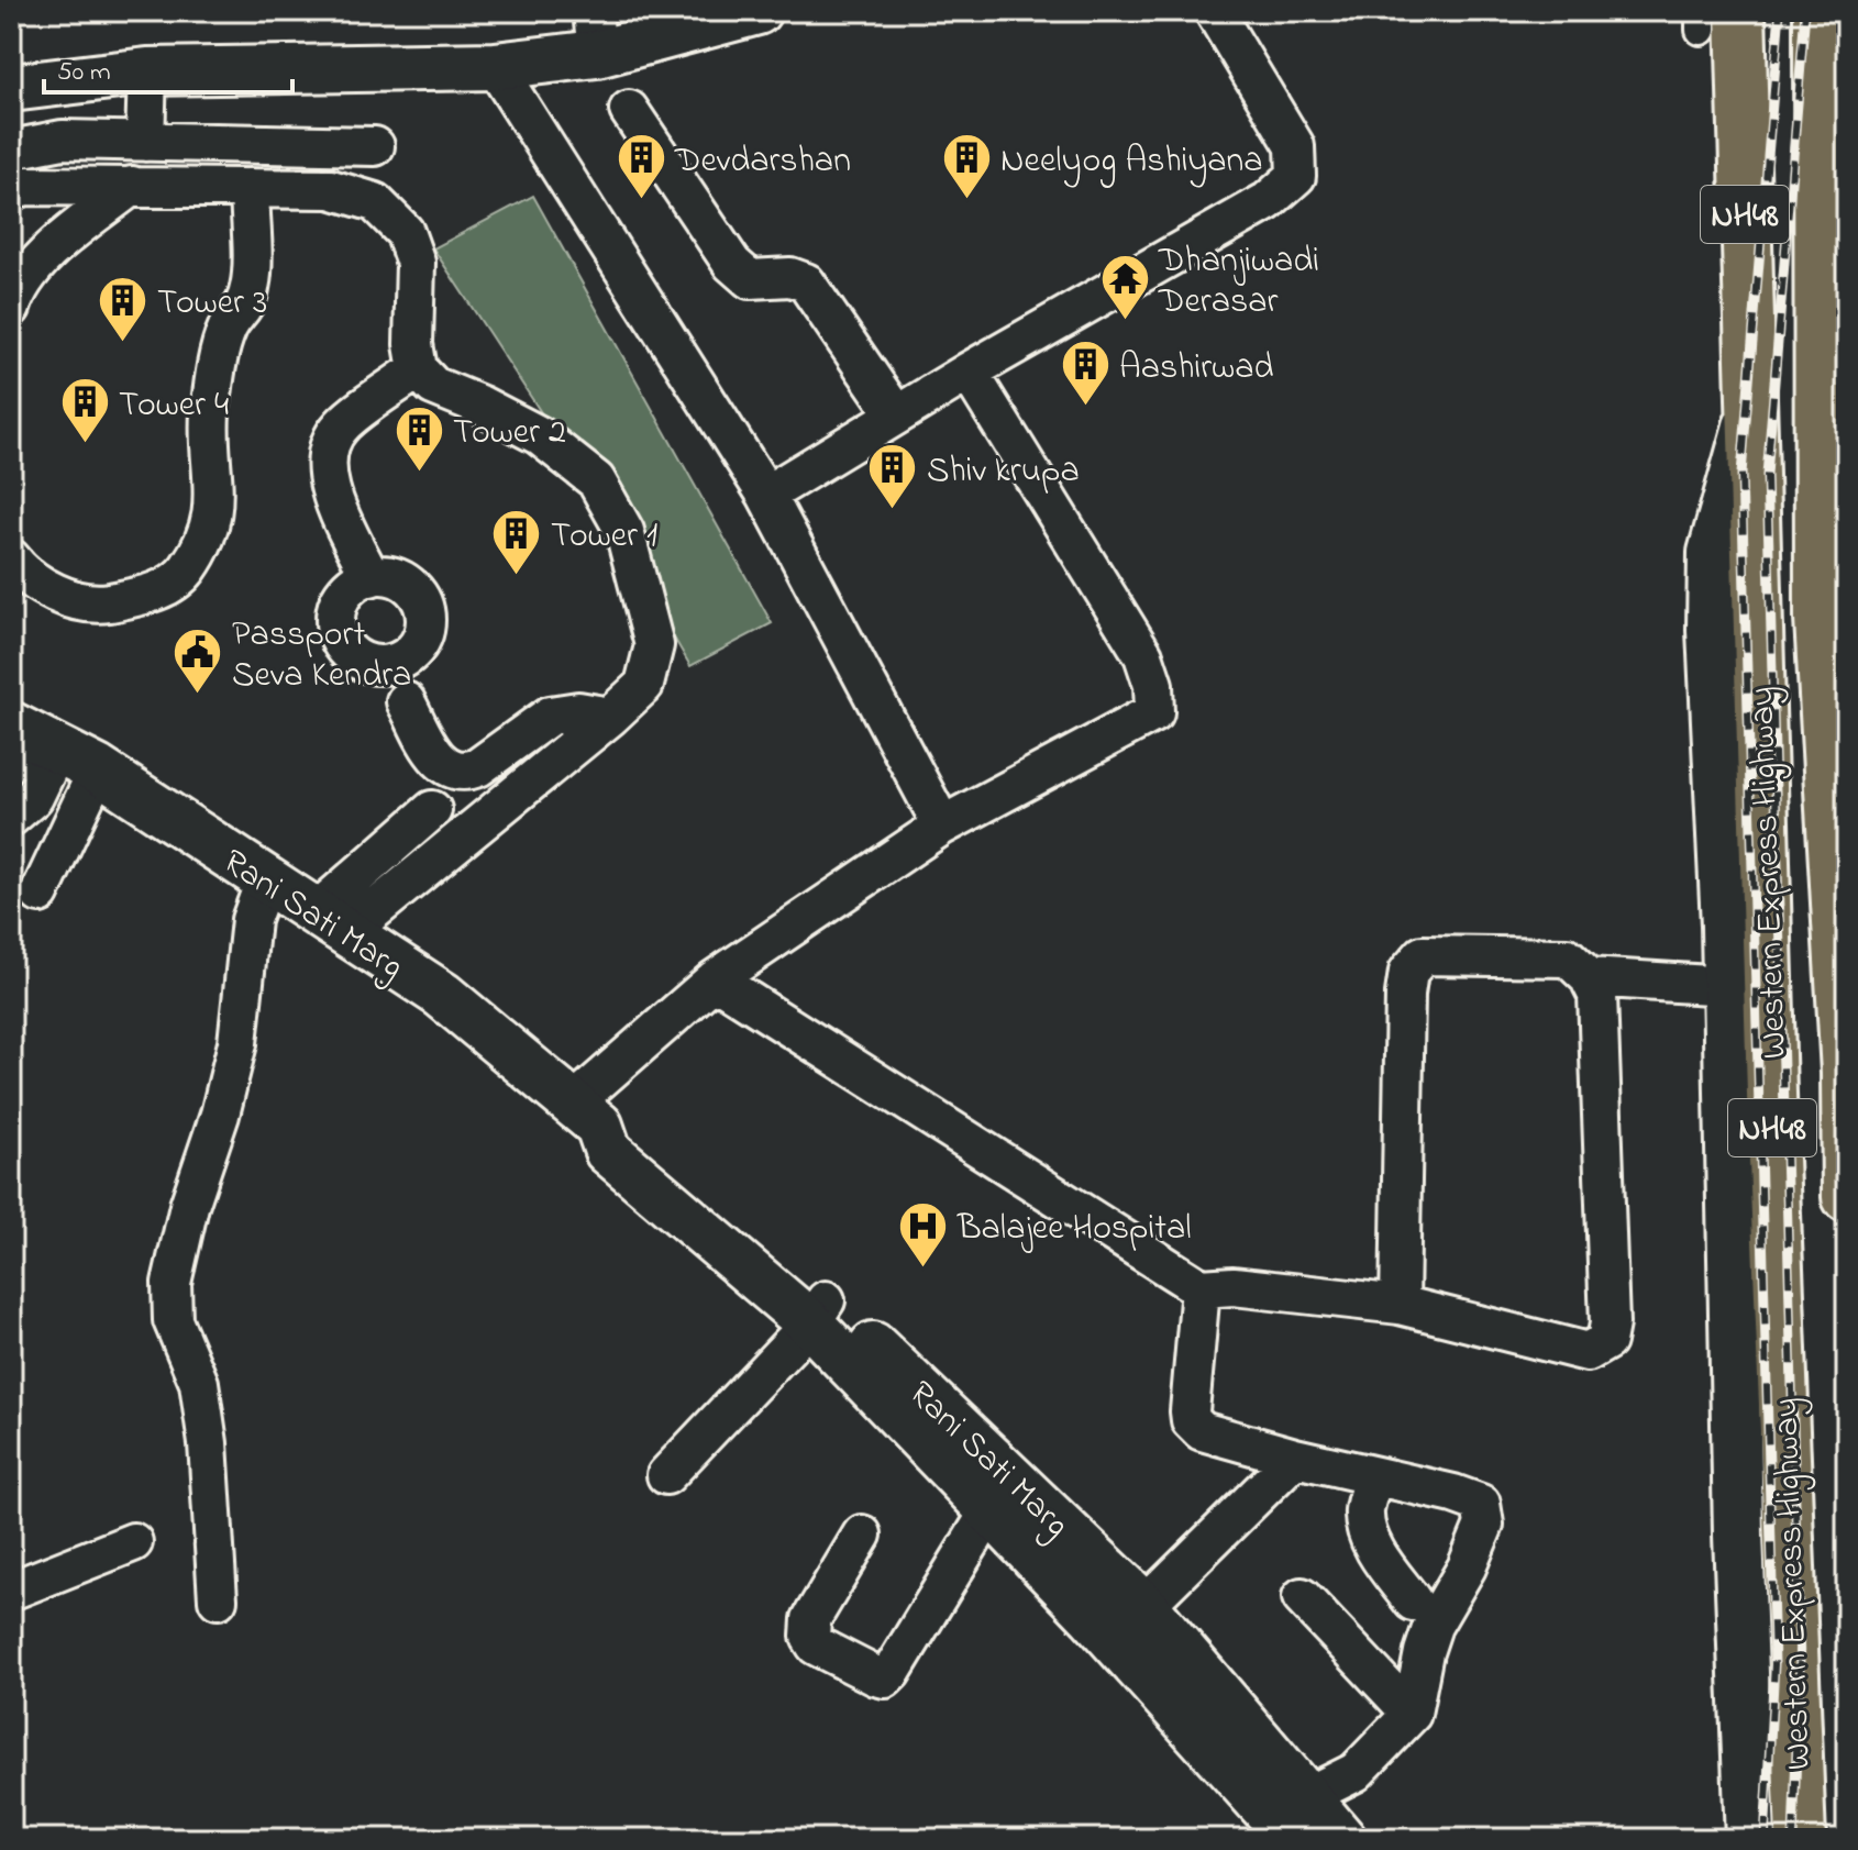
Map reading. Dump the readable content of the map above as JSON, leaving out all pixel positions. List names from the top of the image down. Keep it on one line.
{"streets":{"highway":["NH48","Western Express Highway"],"street":["Rani Sati Marg"]},"places":{"building":["Devdarshan","Neelyog Ashiyana","Tower 3","Aashirwad","Tower 4","Tower 2","Shiv krupa","Tower 1"],"temple":["Dhanjiwadi Derasar"],"public building":["Passport Seva Kendra"],"hospital":["Balajee Hospital"]},"scale_bar":"50 m"}
